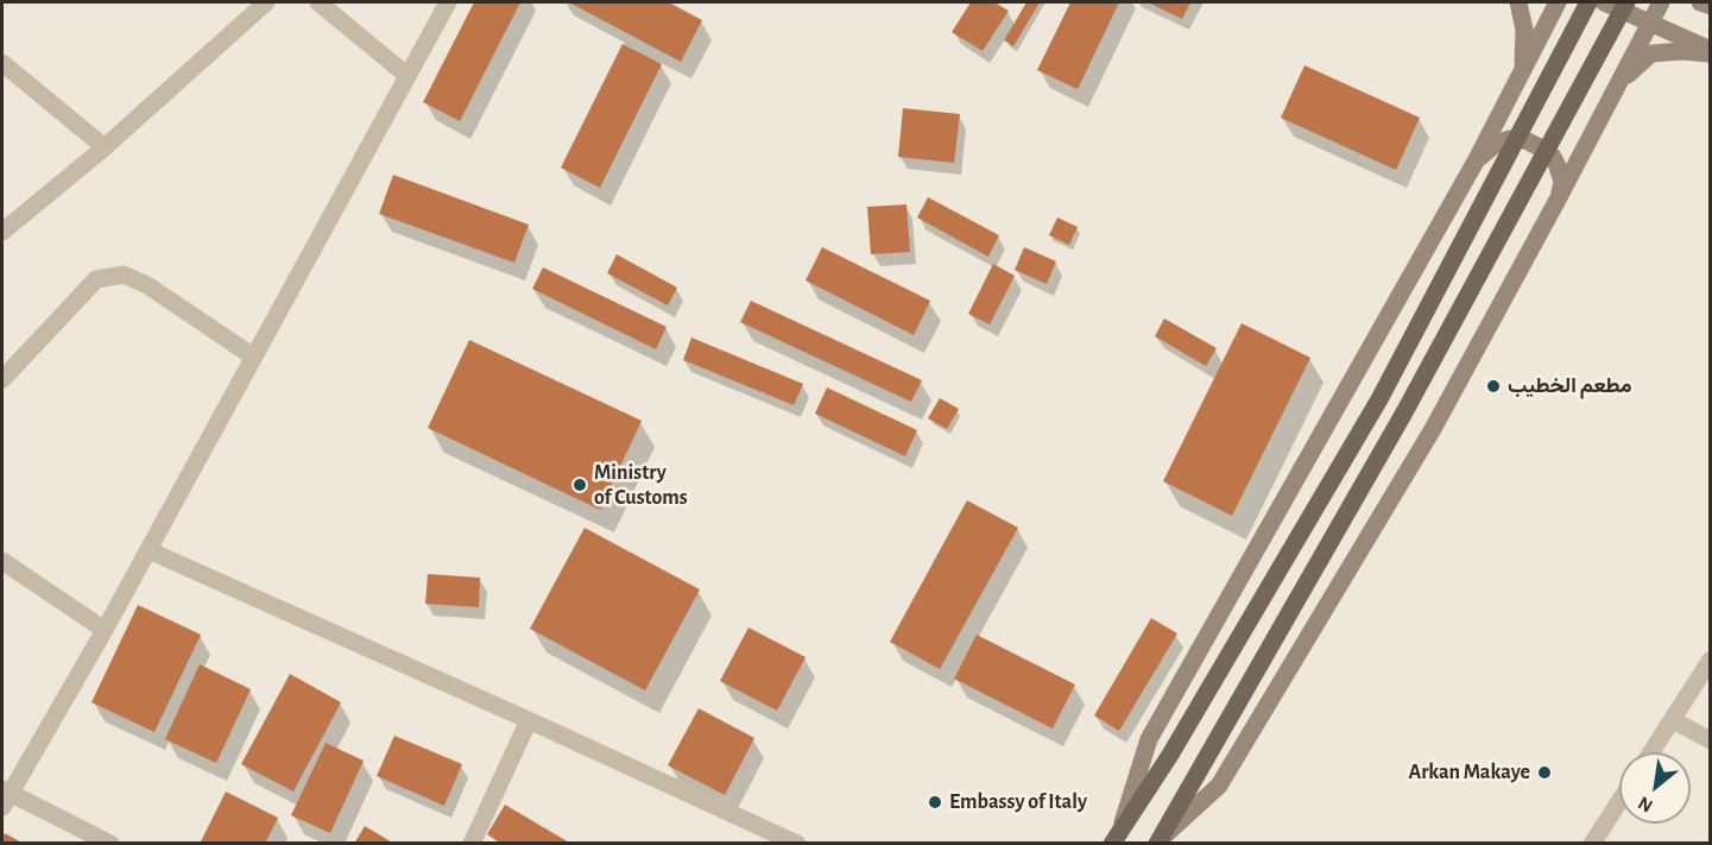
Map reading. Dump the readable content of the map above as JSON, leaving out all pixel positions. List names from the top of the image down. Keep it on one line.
{"places":["مطعم الخطيب","Ministry of Customs","Arkan Makaye","Embassy of Italy"],"north":"bottom left"}
